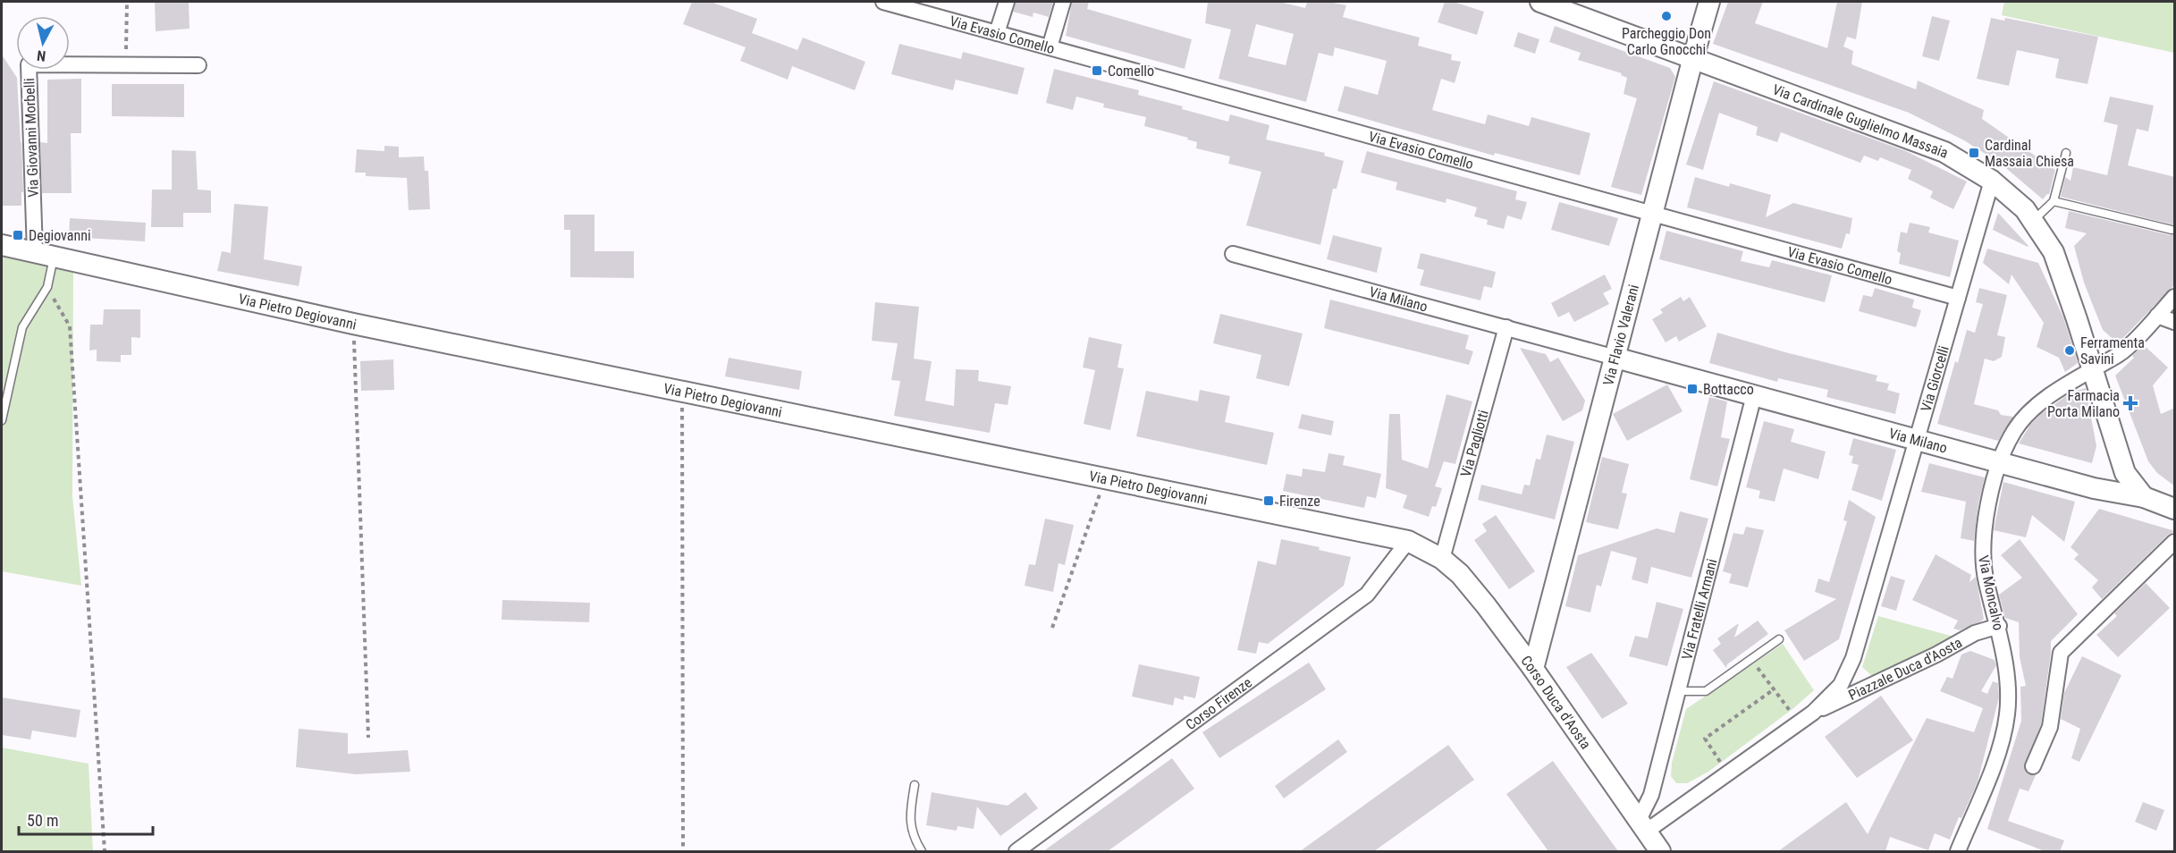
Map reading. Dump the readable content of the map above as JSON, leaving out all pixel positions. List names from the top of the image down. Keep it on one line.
{"streets":{"street":["Via Evasio Comello","Via Cardinale Guglielmo Massaia","Via Giovanni Morbelli","Via Milano","Via Pietro Degiovanni","Via Flavio Valerani","Via Giorcelli","Via Pagliotti","Via Moncalvo","Via Fratelli Armani","Piazzale Duca d'Aosta","Corso Duca d'Aosta","Corso Firenze"]},"crossings":[["Via Evasio Comello","Via Flavio Valerani"],["Via Evasio Comello","Via Giorcelli"],["Via Cardinale Guglielmo Massaia","Via Milano"],["Via Cardinale Guglielmo Massaia","Via Flavio Valerani"],["Via Cardinale Guglielmo Massaia","Via Giorcelli"],["Via Cardinale Guglielmo Massaia","Via Moncalvo"],["Via Giovanni Morbelli","Via Pietro Degiovanni"],["Via Milano","Via Flavio Valerani"],["Via Milano","Via Giorcelli"],["Via Milano","Via Pagliotti"],["Via Milano","Via Moncalvo"],["Via Milano","Via Fratelli Armani"],["Via Pietro Degiovanni","Via Pagliotti"],["Via Pietro Degiovanni","Corso Duca d'Aosta"],["Via Pietro Degiovanni","Corso Firenze"],["Via Flavio Valerani","Corso Duca d'Aosta"],["Via Giorcelli","Piazzale Duca d'Aosta"],["Via Pagliotti","Corso Duca d'Aosta"],["Via Moncalvo","Piazzale Duca d'Aosta"],["Via Fratelli Armani","Piazzale Duca d'Aosta"],["Via Fratelli Armani","Corso Duca d'Aosta"],["Piazzale Duca d'Aosta","Corso Duca d'Aosta"]],"places":{"other":["Parcheggio Don Carlo Gnocchi","Ferramenta Savini"],"transit":["Comello","Cardinal Massaia Chiesa","Degiovanni","Bottacco","Firenze"],"health":["Farmacia Porta Milano"]},"scale_bar":"50 m","north":"bottom"}
